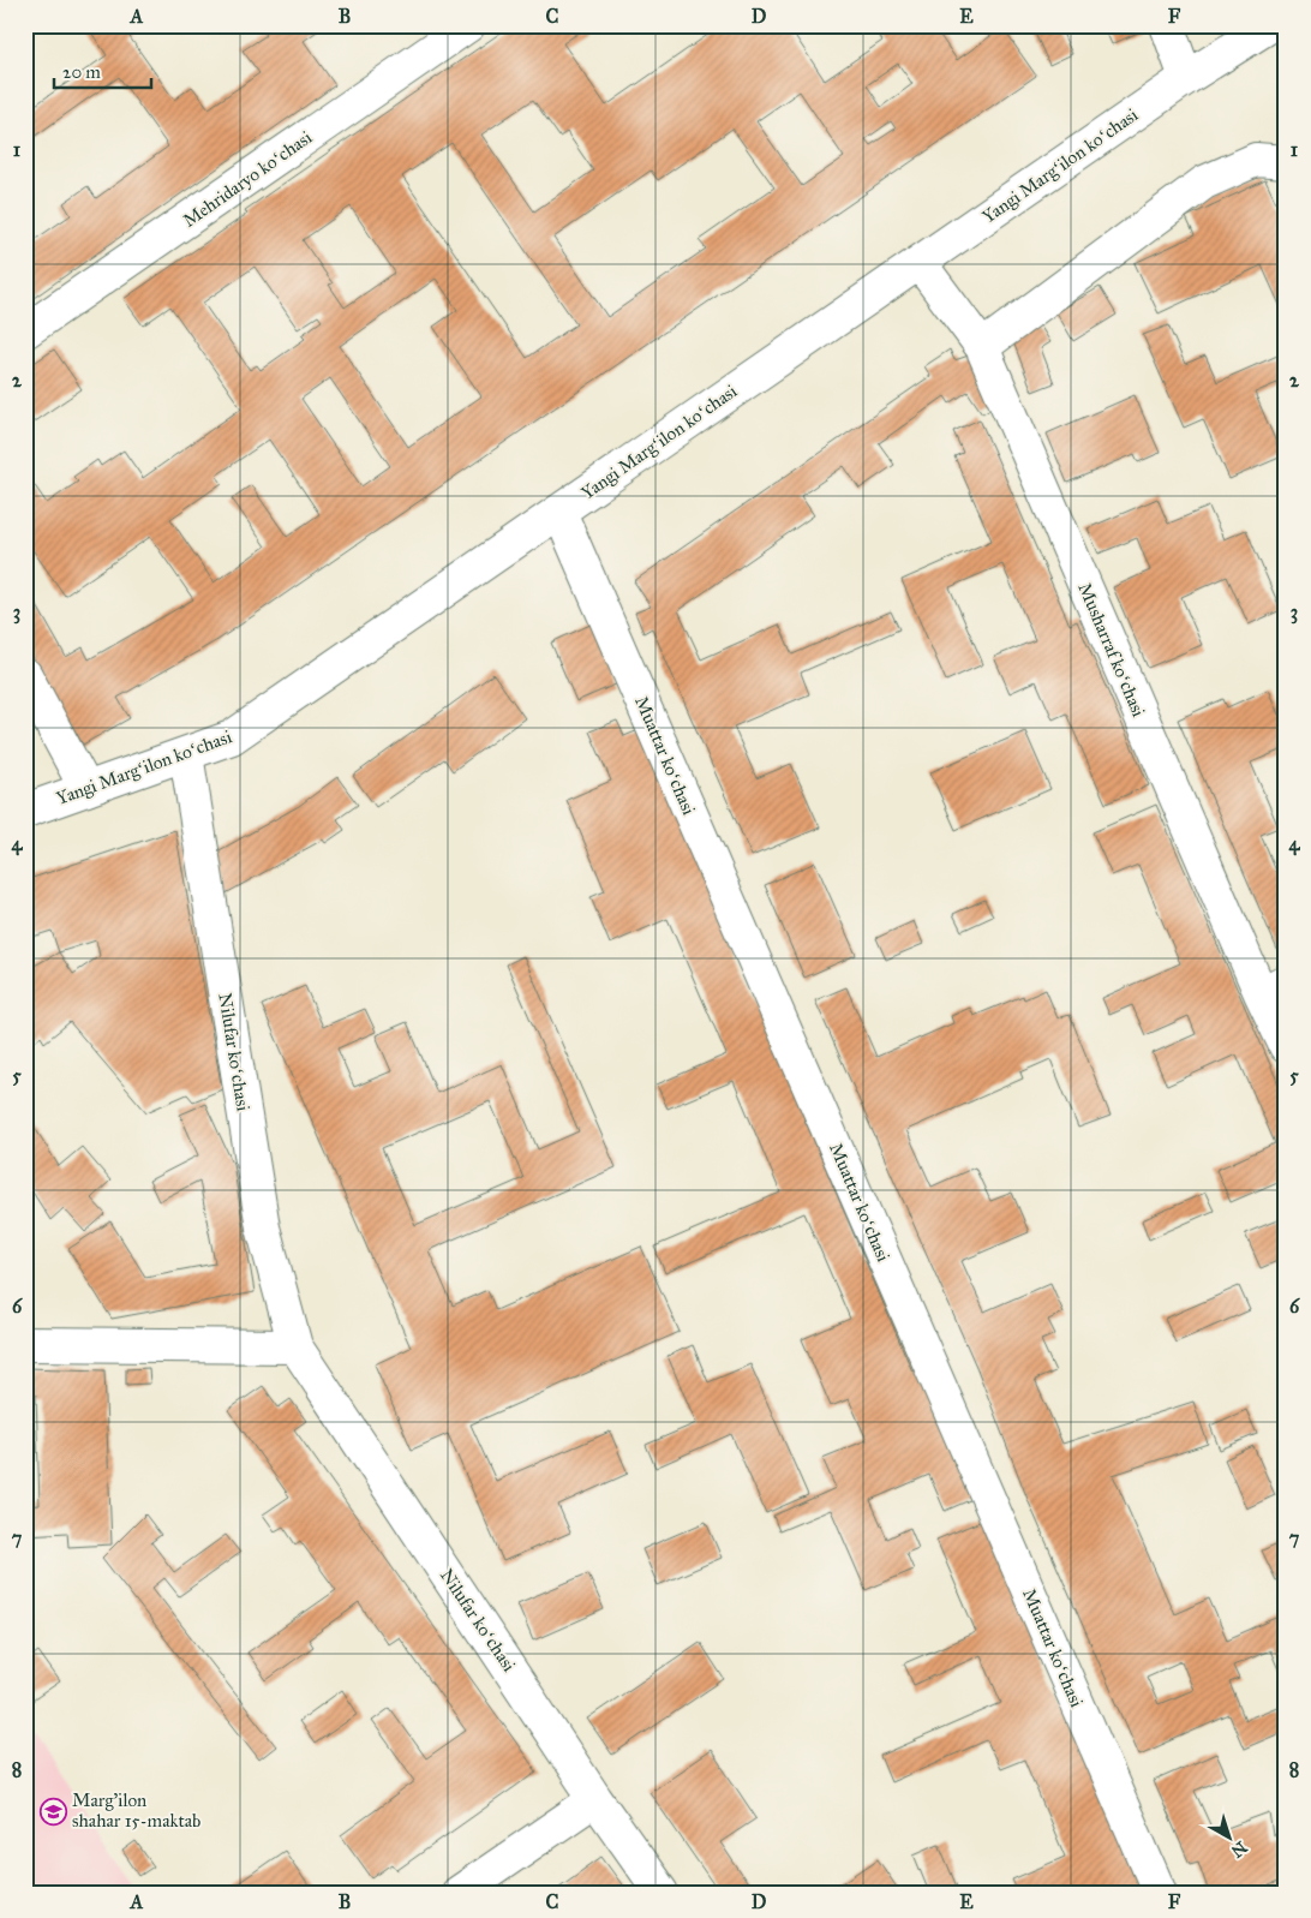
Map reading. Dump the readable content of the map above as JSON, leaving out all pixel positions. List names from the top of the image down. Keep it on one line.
{"streets":{"street":["Yangi Margʻilon koʻchasi","Mehridaryo koʻchasi","Musharraf koʻchasi","Muattar koʻchasi","Nilufar koʻchasi"]},"crossings":[["Yangi Margʻilon koʻchasi","Musharraf koʻchasi"],["Yangi Margʻilon koʻchasi","Muattar koʻchasi"],["Yangi Margʻilon koʻchasi","Nilufar koʻchasi"]],"places":{"school or university":["Marg'ilon shahar 15-maktab"]},"scale_bar":"20 m","north":"bottom right","grid":{"columns":["A","B","C","D","E","F"],"rows":["1","2","3","4","5","6","7","8"]}}
